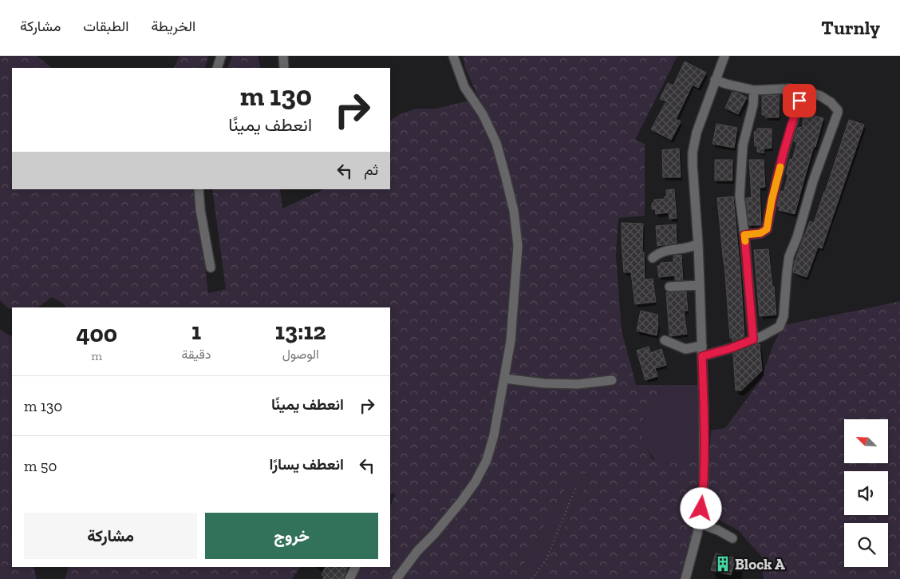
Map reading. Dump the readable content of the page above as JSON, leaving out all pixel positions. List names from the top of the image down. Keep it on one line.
{"places":{"building":["Block A"]},"north":"top left","page":{"header":"Turnly","nav":["الخريطة","الطبقات","مشاركة"],"turn":["130 m","انعطف يمينًا"],"then":"ثم","eta":["13:12","الوصول","1","دقيقة","400","m"],"list":[{"name":"انعطف يمينًا","value":"130 m"},{"name":"انعطف يسارًا","value":"50 m"}],"buttons":["خروج","مشاركة"]}}
